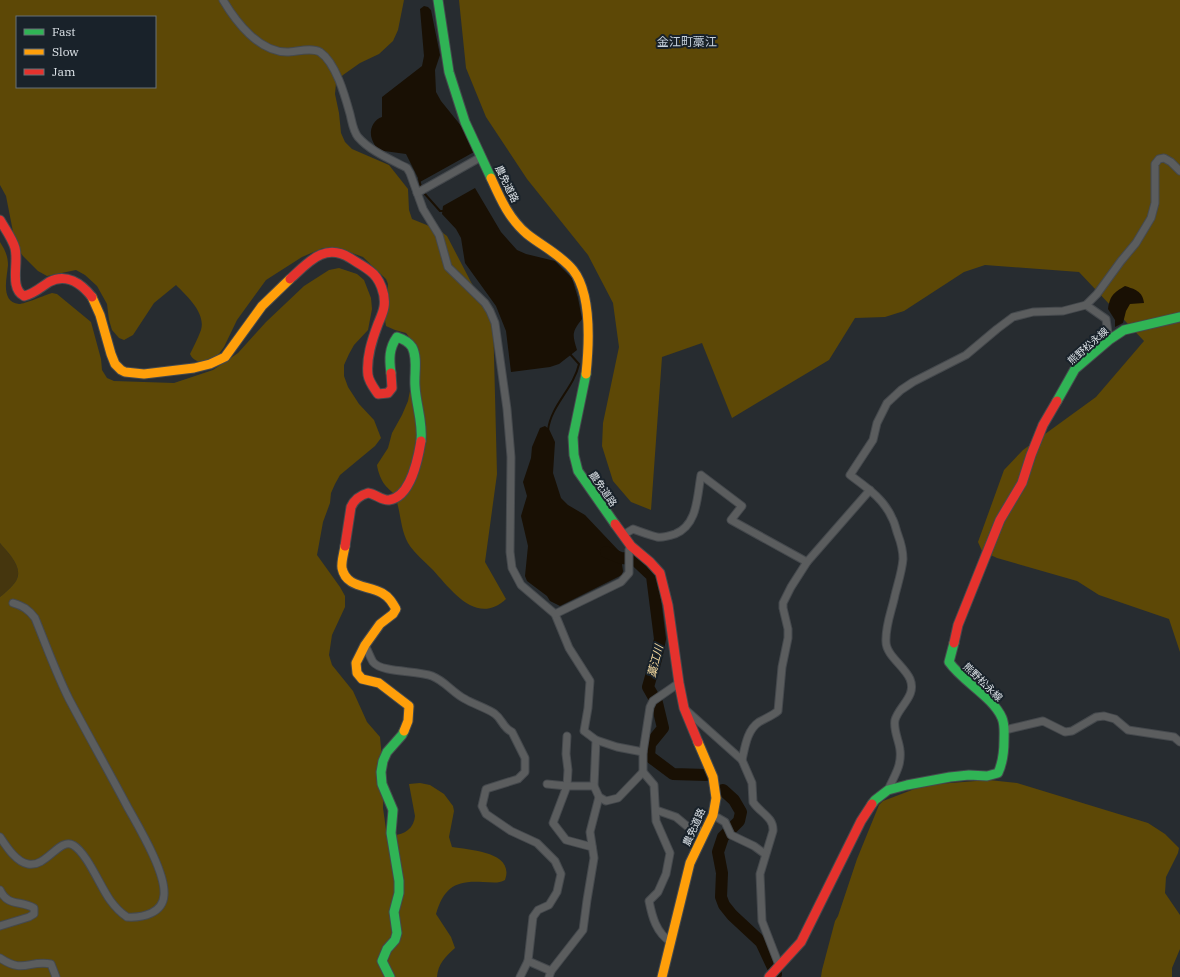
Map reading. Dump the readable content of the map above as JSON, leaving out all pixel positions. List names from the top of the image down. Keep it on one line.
{"streets":{"street":["農免道路","熊野松永線"]},"districts":["金江町藁江"],"water":["藁江川"],"legend":["Fast","Slow","Jam"]}
